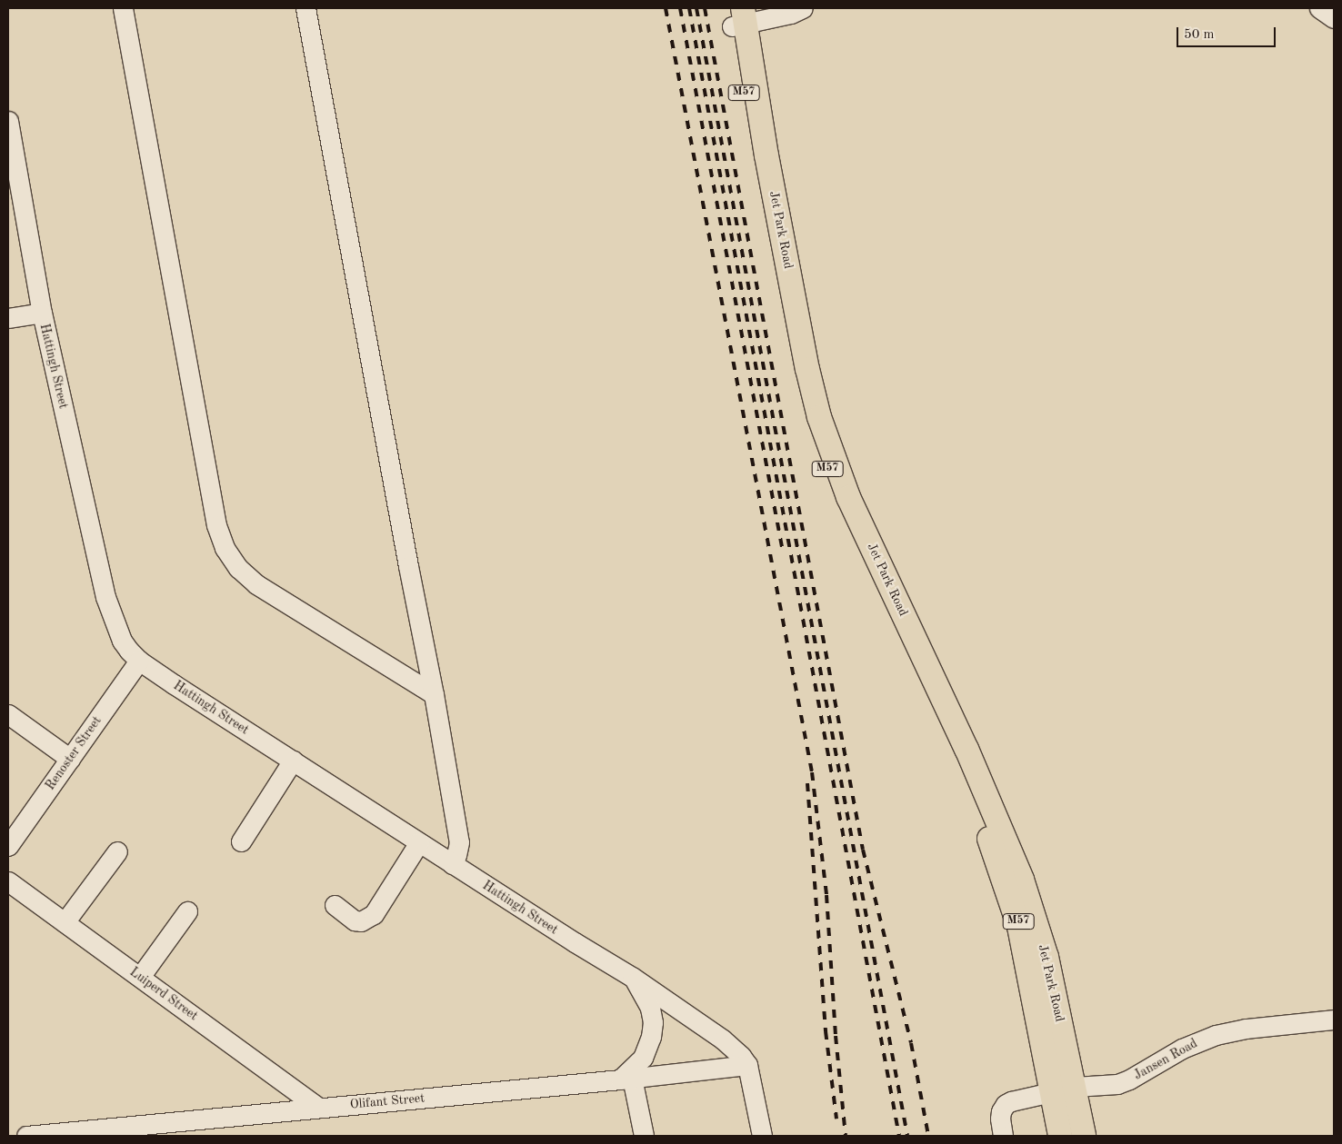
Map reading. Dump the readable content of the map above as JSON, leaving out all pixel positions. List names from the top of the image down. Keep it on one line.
{"streets":{"main road":["M57","Jet Park Road"],"street":["Hattingh Street","Renoster Street","Luiperd Street","Jansen Road","Olifant Street"]},"crossings":[["Jet Park Road","Jansen Road"],["Hattingh Street","Renoster Street"],["Hattingh Street","Olifant Street"],["Luiperd Street","Olifant Street"]],"scale_bar":"50 m"}
